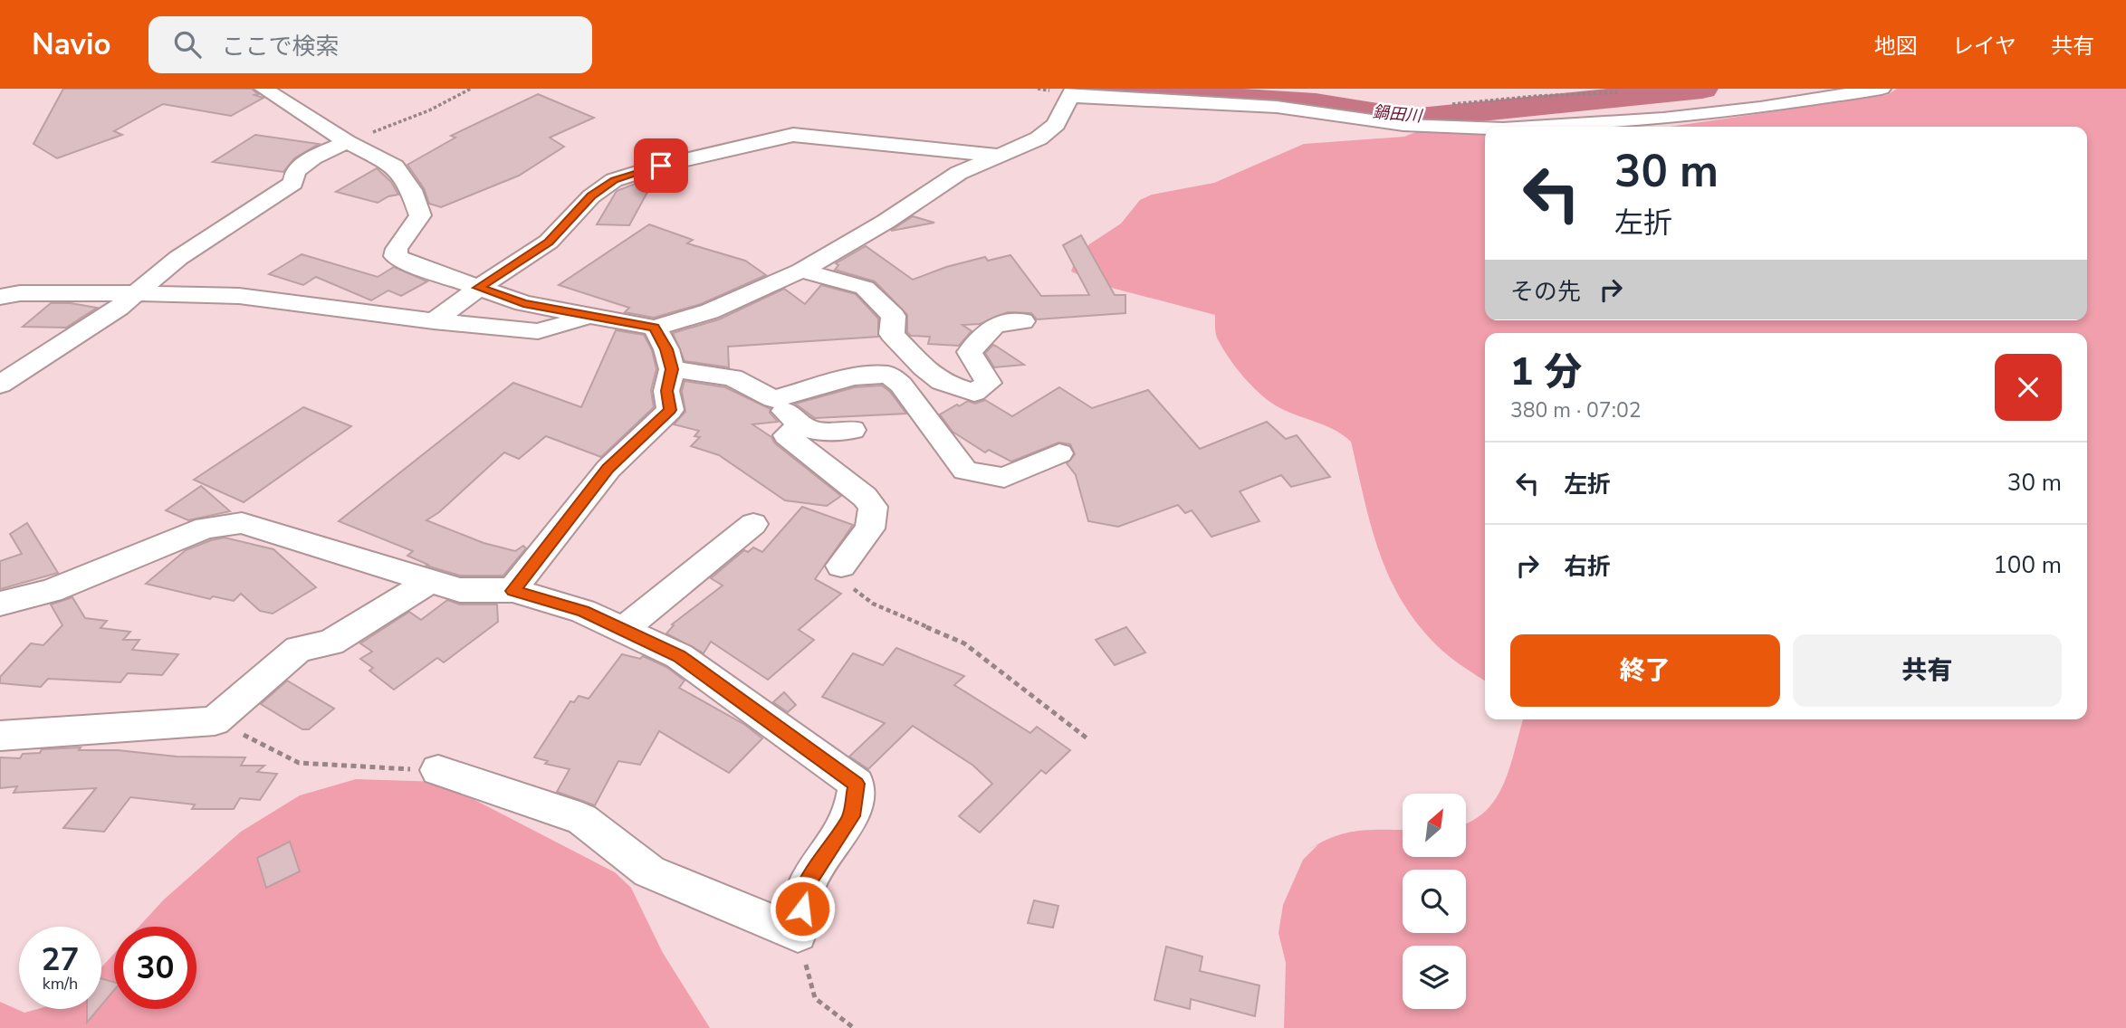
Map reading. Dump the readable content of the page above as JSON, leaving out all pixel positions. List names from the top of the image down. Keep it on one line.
{"water":["鍋田川"],"north":"top right","page":{"header":"Navio","search":"ここで検索","nav":["地図","レイヤ","共有"],"turn":["30 m","左折"],"then":"その先","heading":["1 分","380 m · 07:02"],"list":[{"name":"左折","value":"30 m"},{"name":"右折","value":"100 m"}],"buttons":["終了","共有"],"speed":"27 km/h","limit":"30"}}
